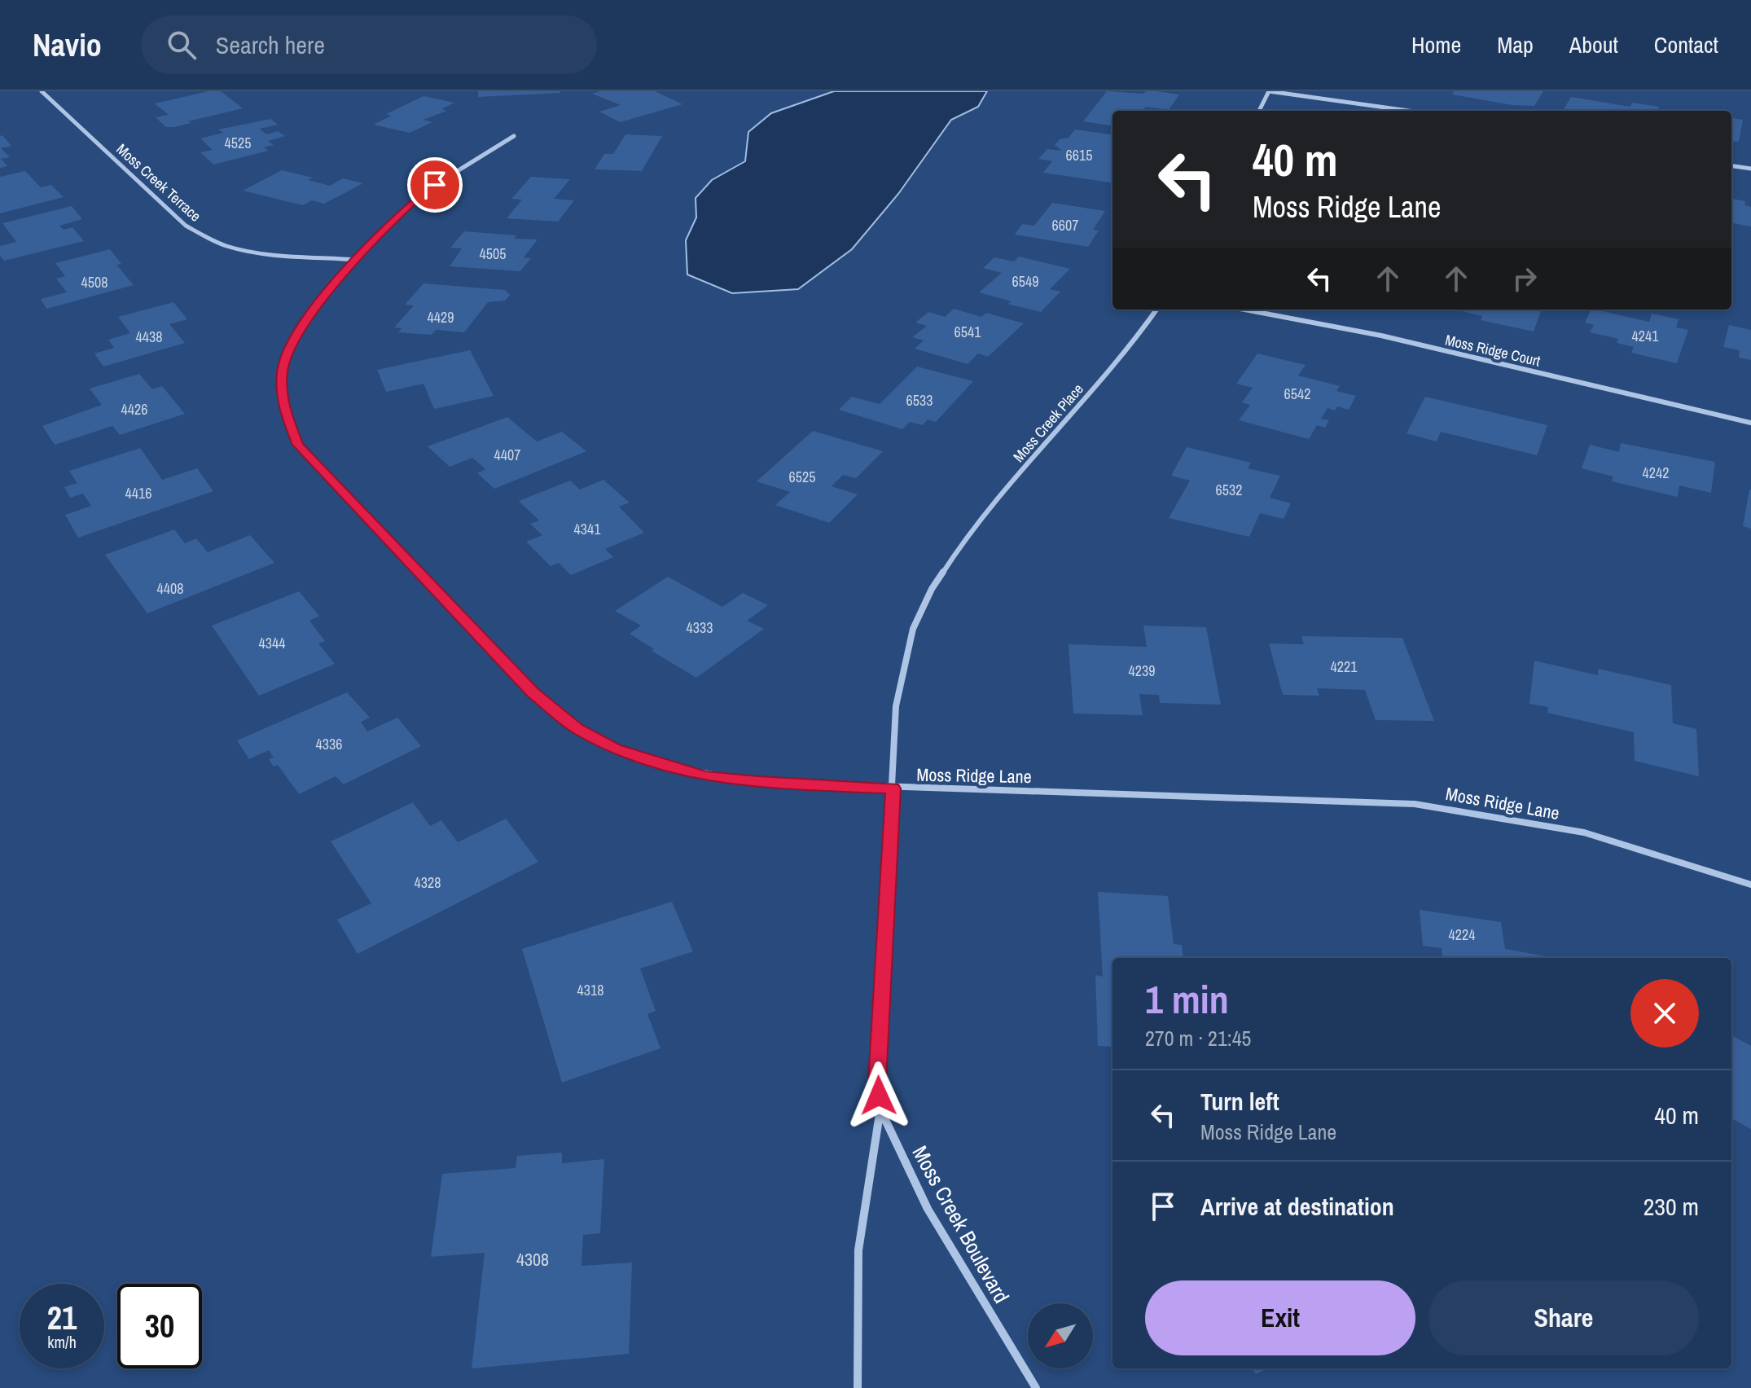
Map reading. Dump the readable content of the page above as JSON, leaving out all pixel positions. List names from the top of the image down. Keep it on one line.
{"streets":{"street":["Moss Creek Terrace","Moss Ridge Court","Moss Creek Place","Moss Ridge Lane","Moss Creek Boulevard"]},"crossings":[["Moss Creek Terrace","Moss Ridge Lane"],["Moss Creek Place","Moss Creek Boulevard"],["Moss Ridge Lane","Moss Creek Boulevard"]],"house_numbers":["4525","6615","6607","4505","6549","4508","4429","6541","4241","4438","6542","6533","4426","4407","4242","6525","6532","4416","4341","4408","4333","4344","4221","4239","4336","4328","4224","4318","4308"],"north":"bottom left","page":{"header":"Navio","search":"Search here","nav":["Home","Map","About","Contact"],"turn":["40 m","Moss Ridge Lane"],"heading":["1 min","270 m · 21:45"],"list":[{"name":"Turn left","note":"Moss Ridge Lane","value":"40 m"},{"name":"Arrive at destination","value":"230 m"}],"buttons":["Exit","Share"],"speed":"21 km/h","limit":"30"}}
